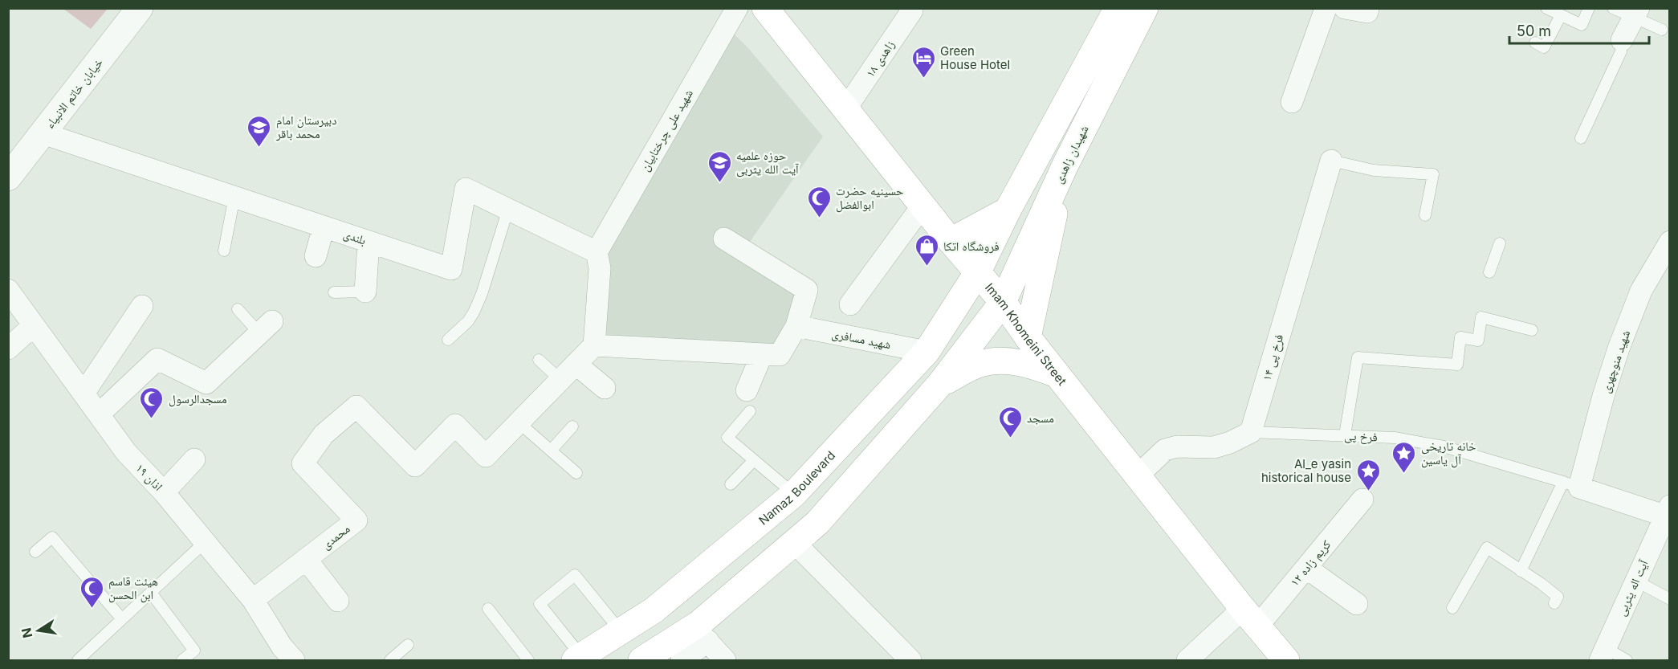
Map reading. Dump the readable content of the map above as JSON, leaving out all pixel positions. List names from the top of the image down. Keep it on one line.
{"streets":{"main road":["شهیدان زاهدی","Imam Khomeini Street","Namaz Boulevard"],"street":["زاهدی ۱۸","خیابان خاتم الانبیاء","شهید علی چرختابیان","بلندی","شهید مسافری","فرخ پی ۱۴","شهید منوچهری","اذان ۱۹","محمدی","کریم زاده ۱۲","آیت اله یثربی"],"lane":["فرخ پی"]},"crossings":[["زاهدی ۱۸","Imam Khomeini Street"],["خیابان خاتم الانبیاء","بلندی"],["شهید علی چرختابیان","بلندی"],["شهیدان زاهدی","Imam Khomeini Street"],["Imam Khomeini Street","Namaz Boulevard"],["Imam Khomeini Street","کریم زاده ۱۲"],["شهید مسافری","Namaz Boulevard"],["فرخ پی ۱۴","فرخ پی"],["شهید منوچهری","فرخ پی"],["اذان ۱۹","محمدی"]],"places":{"hotel":["Green House Hotel"],"school or university":["دبیرستان امام محمد باقر","حوزه علمیه آیت الله یثربی"],"mosque":["حسینیه حضرت ابوالفضل","مسجدالرسول","مسجد","هیئت قاسم ابن الحسن"],"shop":["فروشگاه اتکا"],"place":["خانه تاریخی آل یاسین","Al_e yasin historical house"]},"scale_bar":"50 m","north":"left"}
